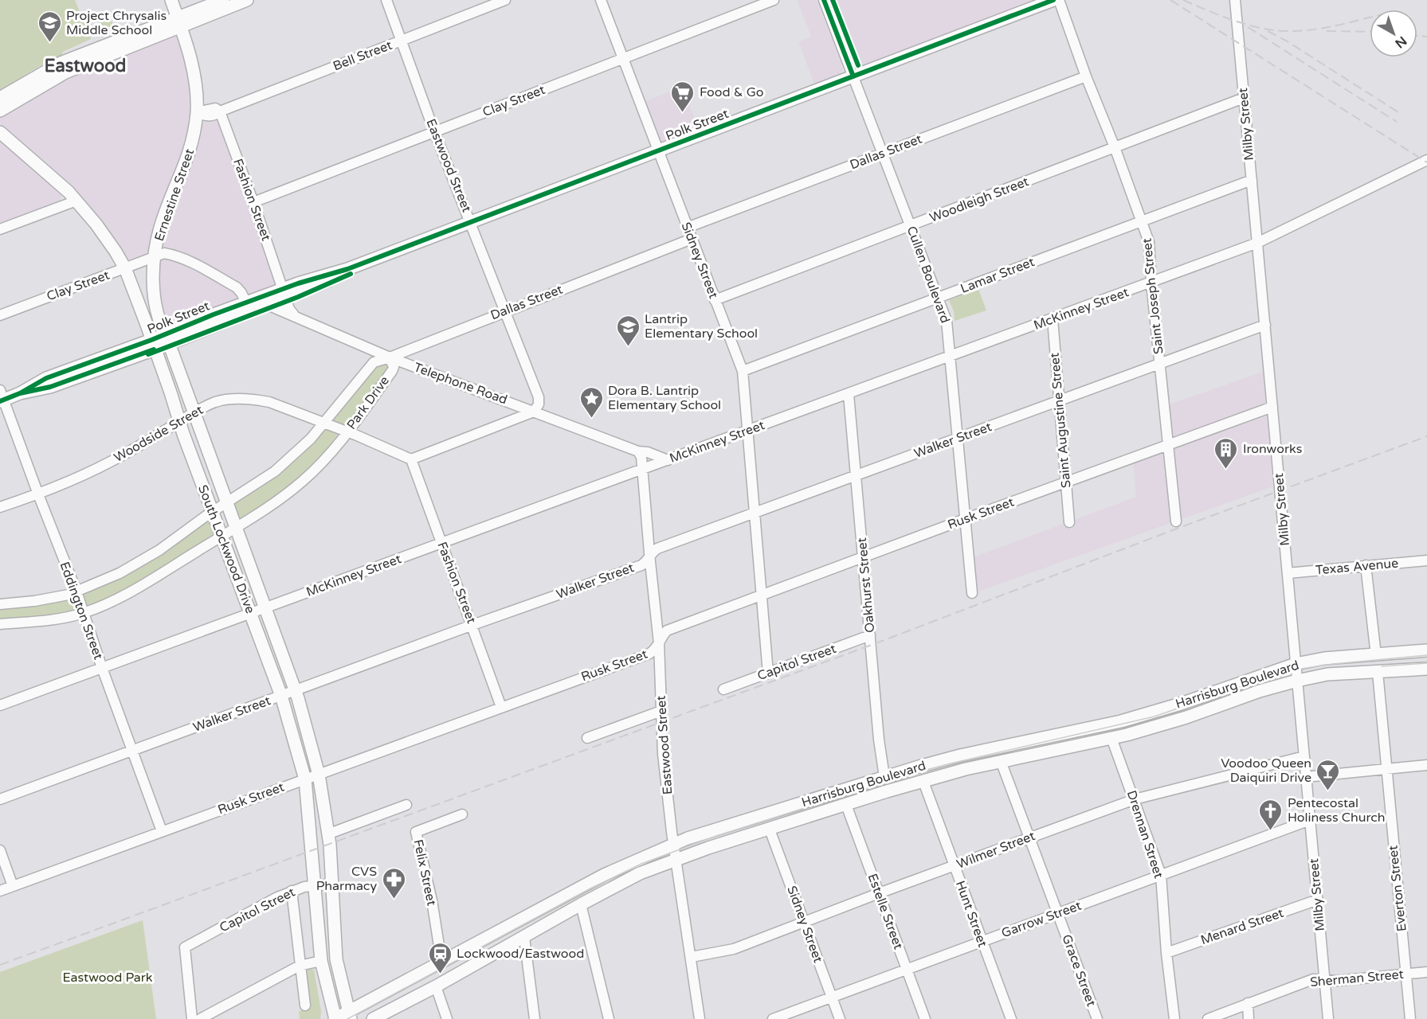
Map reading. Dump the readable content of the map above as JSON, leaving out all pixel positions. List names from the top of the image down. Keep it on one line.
{"streets":{"main road":["Polk Street","Ernestine Street","South Lockwood Drive","Harrisburg Boulevard"],"street":["Bell Street","Clay Street","Milby Street","Dallas Street","Eastwood Street","Fashion Street","Woodleigh Street","Sidney Street","Cullen Boulevard","Lamar Street","Saint Joseph Street","McKinney Street","Telephone Road","Park Drive","Saint Augustine Street","Woodside Street","Walker Street","Rusk Street","Texas Avenue","Oakhurst Street","Eddington Street","Capitol Street","Drennan Street","Wilmer Street","Felix Street","Everton Street","Estelle Street","Hunt Street","Garrow Street","Menard Street","Grace Street","Sherman Street"]},"crossings":[["Bell Street","Eastwood Street"],["Bell Street","Ernestine Street"],["Bell Street","Fashion Street"],["Clay Street","Eastwood Street"],["Clay Street","Ernestine Street"],["Clay Street","Fashion Street"],["Clay Street","Sidney Street"],["Clay Street","South Lockwood Drive"],["Milby Street","Woodleigh Street"],["Milby Street","Lamar Street"],["Milby Street","McKinney Street"],["Milby Street","Walker Street"],["Milby Street","Rusk Street"],["Milby Street","Texas Avenue"],["Milby Street","Harrisburg Boulevard"],["Milby Street","Wilmer Street"],["Milby Street","Garrow Street"],["Milby Street","Menard Street"],["Milby Street","Sherman Street"],["Polk Street","Eastwood Street"],["Polk Street","Ernestine Street"],["Polk Street","Fashion Street"],["Polk Street","Sidney Street"],["Polk Street","Cullen Boulevard"],["Polk Street","Telephone Road"],["Polk Street","South Lockwood Drive"],["Polk Street","Eddington Street"],["Dallas Street","Eastwood Street"],["Dallas Street","Sidney Street"],["Dallas Street","Cullen Boulevard"],["Dallas Street","Saint Joseph Street"],["Dallas Street","Telephone Road"],["Dallas Street","Park Drive"],["Eastwood Street","McKinney Street"],["Eastwood Street","Telephone Road"],["Eastwood Street","Walker Street"],["Eastwood Street","Rusk Street"],["Eastwood Street","Harrisburg Boulevard"],["Eastwood Street","Wilmer Street"],["Ernestine Street","South Lockwood Drive"],["Fashion Street","McKinney Street"],["Fashion Street","Woodside Street"],["Fashion Street","Walker Street"],["Fashion Street","Rusk Street"],["Woodleigh Street","Sidney Street"],["Woodleigh Street","Cullen Boulevard"],["Woodleigh Street","Saint Joseph Street"],["Sidney Street","Lamar Street"],["Sidney Street","McKinney Street"],["Sidney Street","Walker Street"],["Sidney Street","Rusk Street"],["Sidney Street","Capitol Street"],["Sidney Street","Harrisburg Boulevard"],["Sidney Street","Wilmer Street"],["Sidney Street","Garrow Street"],["Cullen Boulevard","Lamar Street"],["Cullen Boulevard","McKinney Street"],["Cullen Boulevard","Walker Street"],["Cullen Boulevard","Rusk Street"],["Lamar Street","Saint Joseph Street"],["Saint Joseph Street","McKinney Street"],["Saint Joseph Street","Walker Street"],["Saint Joseph Street","Rusk Street"],["McKinney Street","Telephone Road"],["McKinney Street","Saint Augustine Street"],["McKinney Street","South Lockwood Drive"],["McKinney Street","Oakhurst Street"],["McKinney Street","Eddington Street"],["Telephone Road","Park Drive"],["Park Drive","Woodside Street"],["Park Drive","South Lockwood Drive"],["Park Drive","Eddington Street"],["Saint Augustine Street","Walker Street"],["Saint Augustine Street","Rusk Street"],["Woodside Street","South Lockwood Drive"],["Woodside Street","Eddington Street"],["Walker Street","South Lockwood Drive"],["Walker Street","Oakhurst Street"],["Walker Street","Eddington Street"],["Rusk Street","South Lockwood Drive"],["Rusk Street","Oakhurst Street"],["Rusk Street","Eddington Street"],["South Lockwood Drive","Capitol Street"],["South Lockwood Drive","Harrisburg Boulevard"],["Oakhurst Street","Capitol Street"],["Oakhurst Street","Harrisburg Boulevard"],["Harrisburg Boulevard","Drennan Street"],["Harrisburg Boulevard","Felix Street"],["Harrisburg Boulevard","Everton Street"],["Harrisburg Boulevard","Estelle Street"],["Harrisburg Boulevard","Hunt Street"],["Harrisburg Boulevard","Grace Street"],["Drennan Street","Wilmer Street"],["Drennan Street","Garrow Street"],["Drennan Street","Menard Street"],["Wilmer Street","Estelle Street"],["Wilmer Street","Hunt Street"],["Wilmer Street","Grace Street"],["Everton Street","Sherman Street"],["Estelle Street","Garrow Street"],["Hunt Street","Garrow Street"],["Garrow Street","Grace Street"]],"districts":["Eastwood"],"parks":["Eastwood Park"],"places":{"school or university":["Project Chrysalis Middle School","Lantrip Elementary School"],"supermarket":["Food & Go"],"place":["Dora B. Lantrip Elementary School"],"building":["Ironworks"],"bar":["Voodoo Queen Daiquiri Drive"],"church":["Pentecostal Holiness Church"],"pharmacy":["CVS Pharmacy"],"station":["Lockwood/Eastwood"]},"north":"bottom right"}
